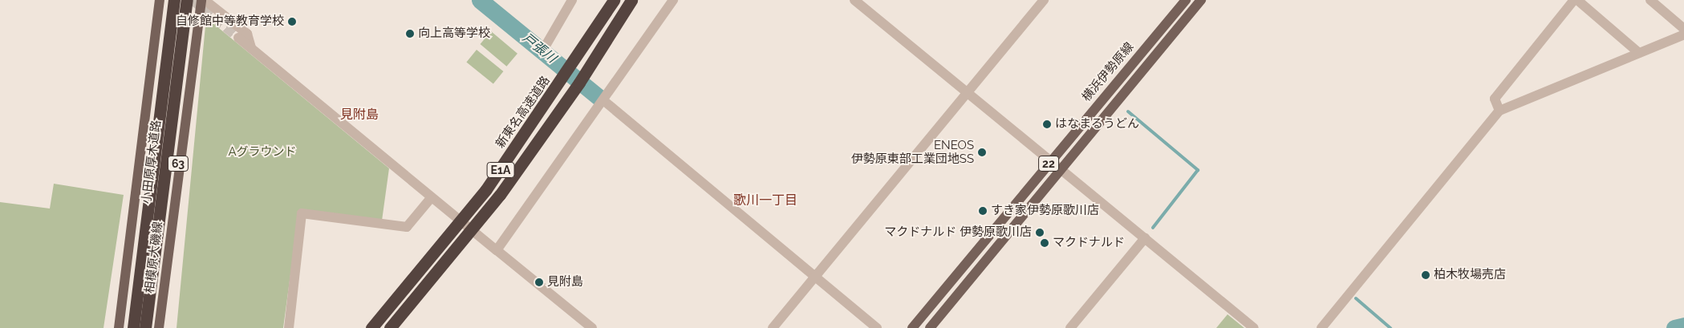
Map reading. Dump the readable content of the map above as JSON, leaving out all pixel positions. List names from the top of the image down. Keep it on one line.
{"streets":{"highway":["新東名高速道路","小田原厚木道路","E1A"],"main road":["横浜伊勢原線","63","22","相模原大磯線"]},"districts":["見附島","歌川一丁目"],"water":["戸張川"],"parks":["Aグラウンド"],"places":["自修館中等教育学校","向上高等学校","はなまるうどん","ENEOS 伊勢原東部工業団地SS","すき家伊勢原歌川店","マクドナルド 伊勢原歌川店","マクドナルド","柏木牧場売店","見附島"]}
